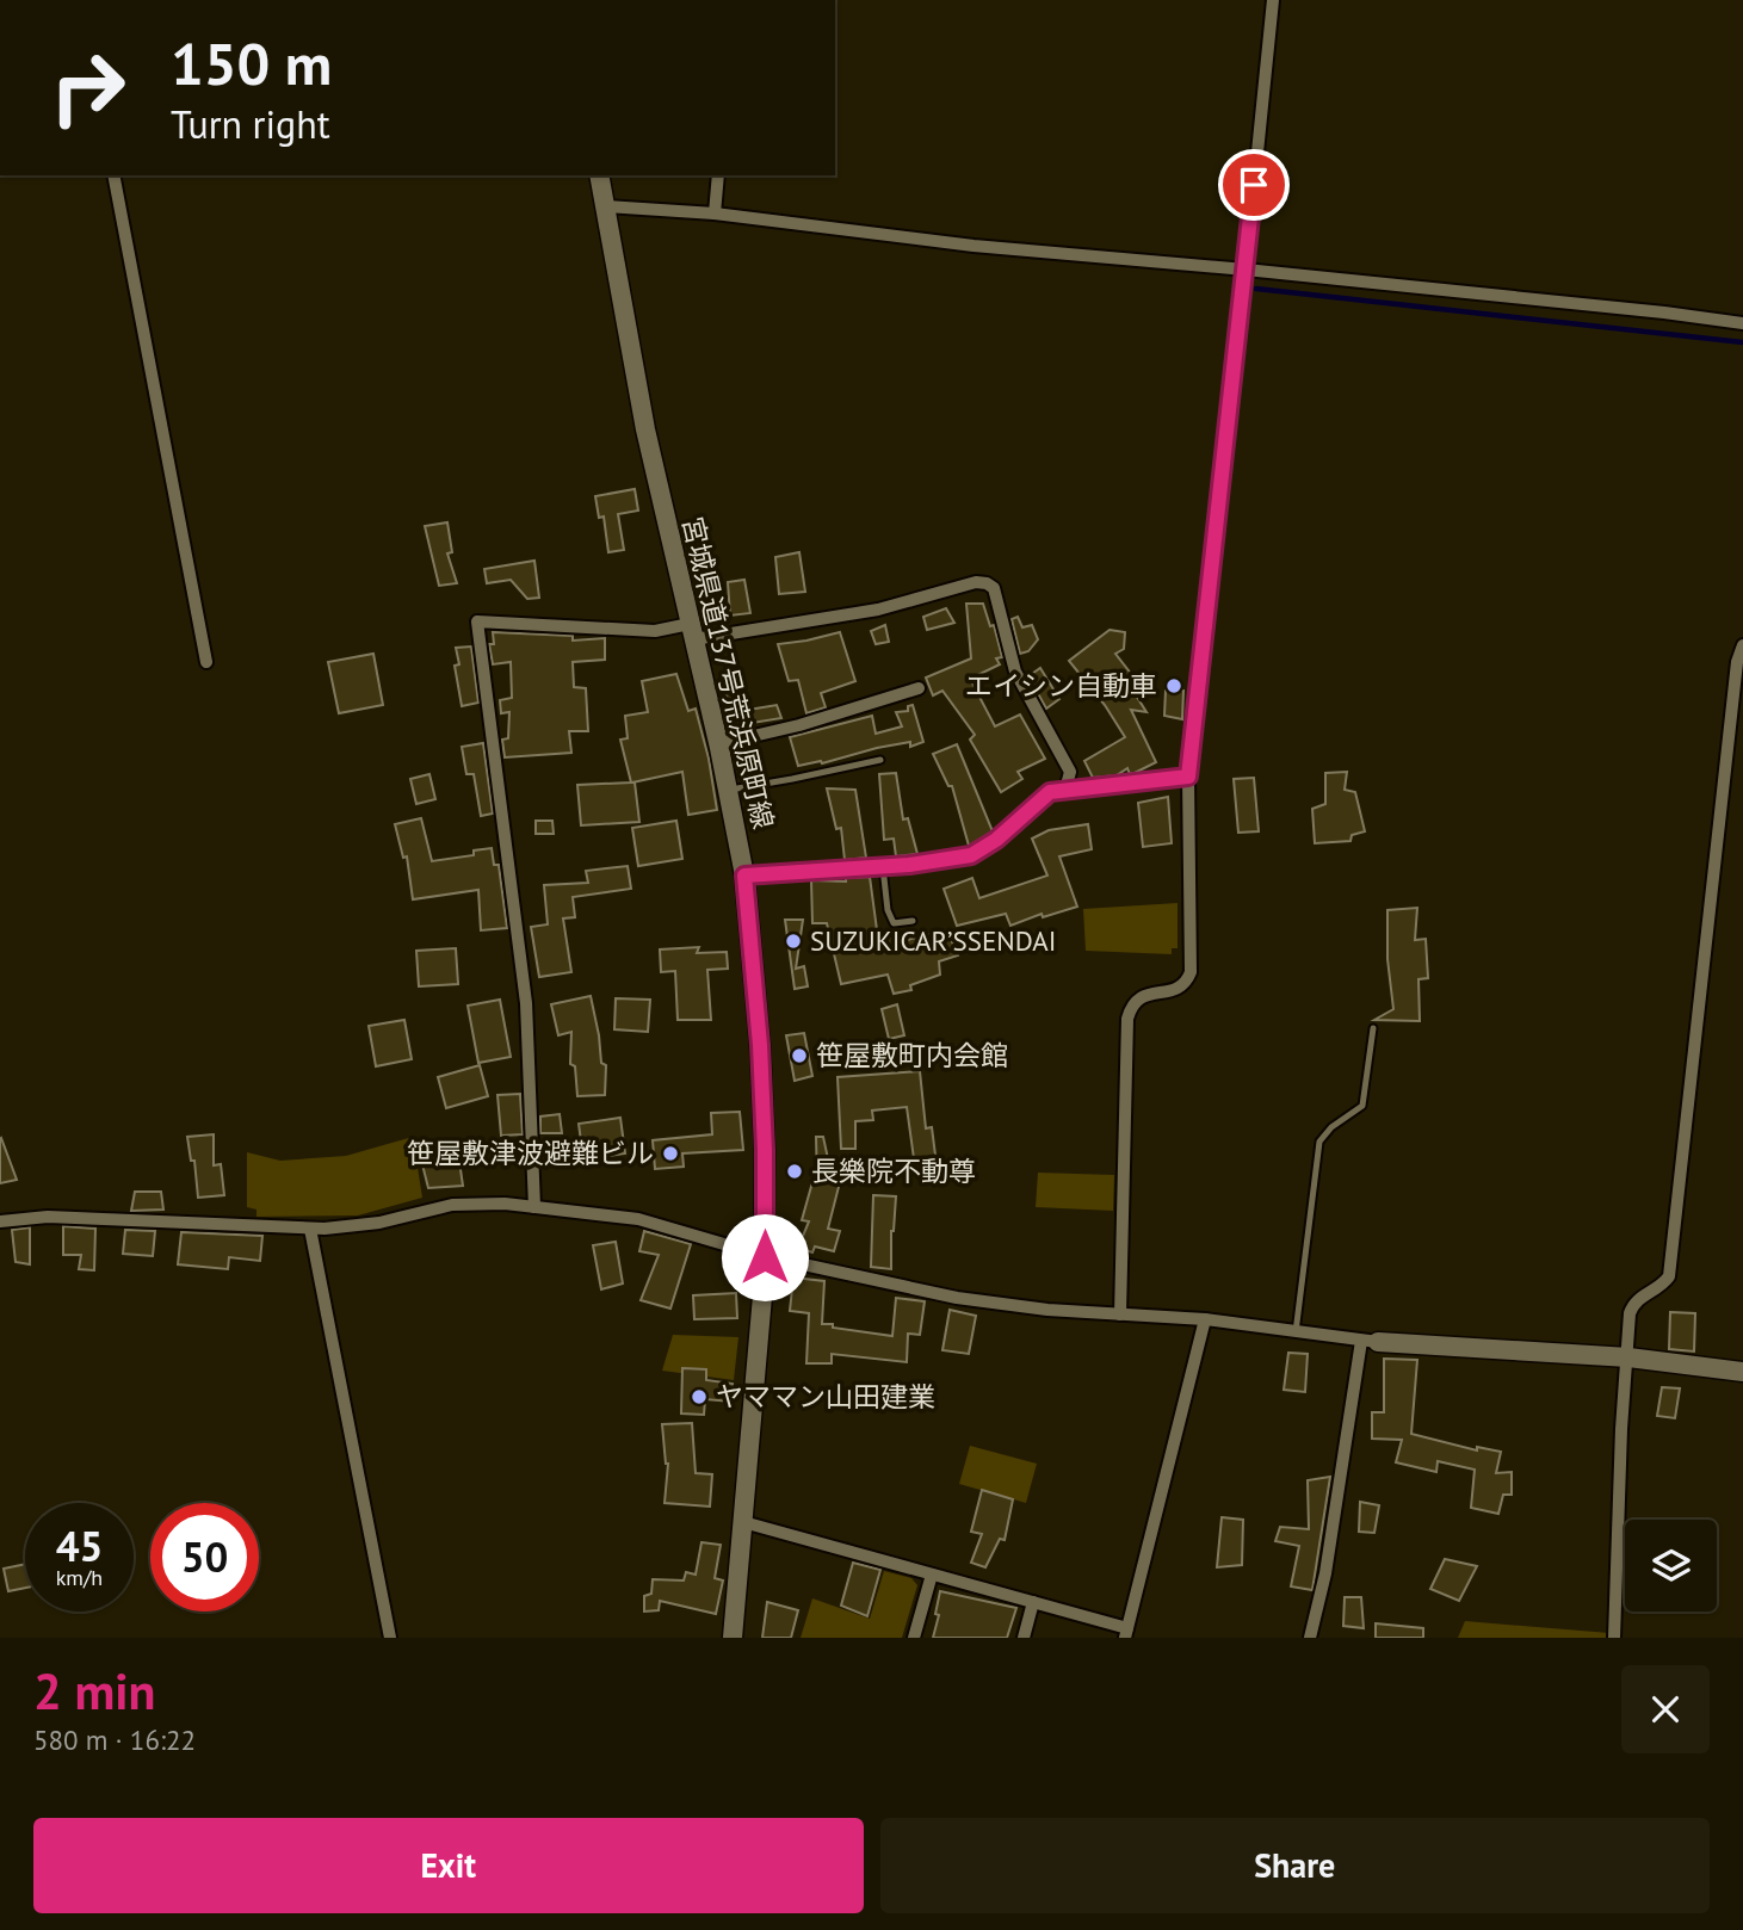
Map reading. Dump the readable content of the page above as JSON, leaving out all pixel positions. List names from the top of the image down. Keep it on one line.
{"streets":{"main road":["宮城県道137号荒浜原町線"]},"places":["エイシン自動車","SUZUKICAR’SSENDAI","笹屋敷町内会館","笹屋敷津波避難ビル","長樂院不動尊","ヤママン山田建業"],"page":{"turn":["150 m","Turn right"],"speed":"45 km/h","limit":"50","heading":["2 min","580 m · 16:22"],"buttons":["Exit","Share"]}}
